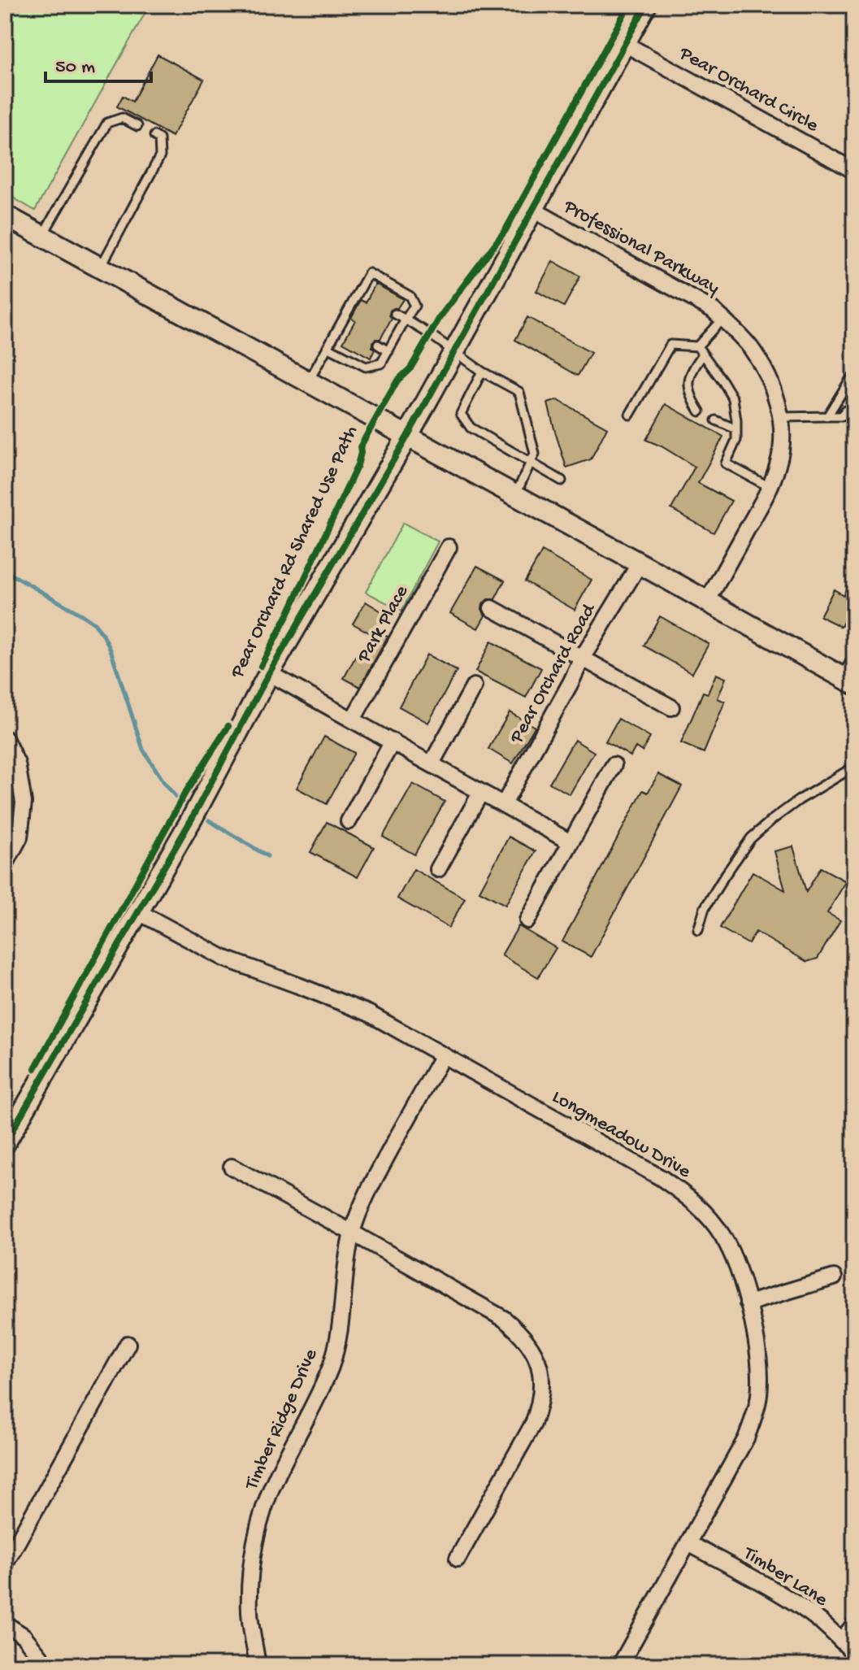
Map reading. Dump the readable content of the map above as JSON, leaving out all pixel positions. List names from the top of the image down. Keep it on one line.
{"streets":{"street":["Pear Orchard Circle","Professional Parkway","Park Place","Pear Orchard Road","Longmeadow Drive","Timber Ridge Drive","Timber Lane"],"cycle path":["Pear Orchard Rd Shared Use Path"]},"crossings":[["Longmeadow Drive","Timber Ridge Drive"],["Longmeadow Drive","Timber Lane"]],"scale_bar":"50 m"}
